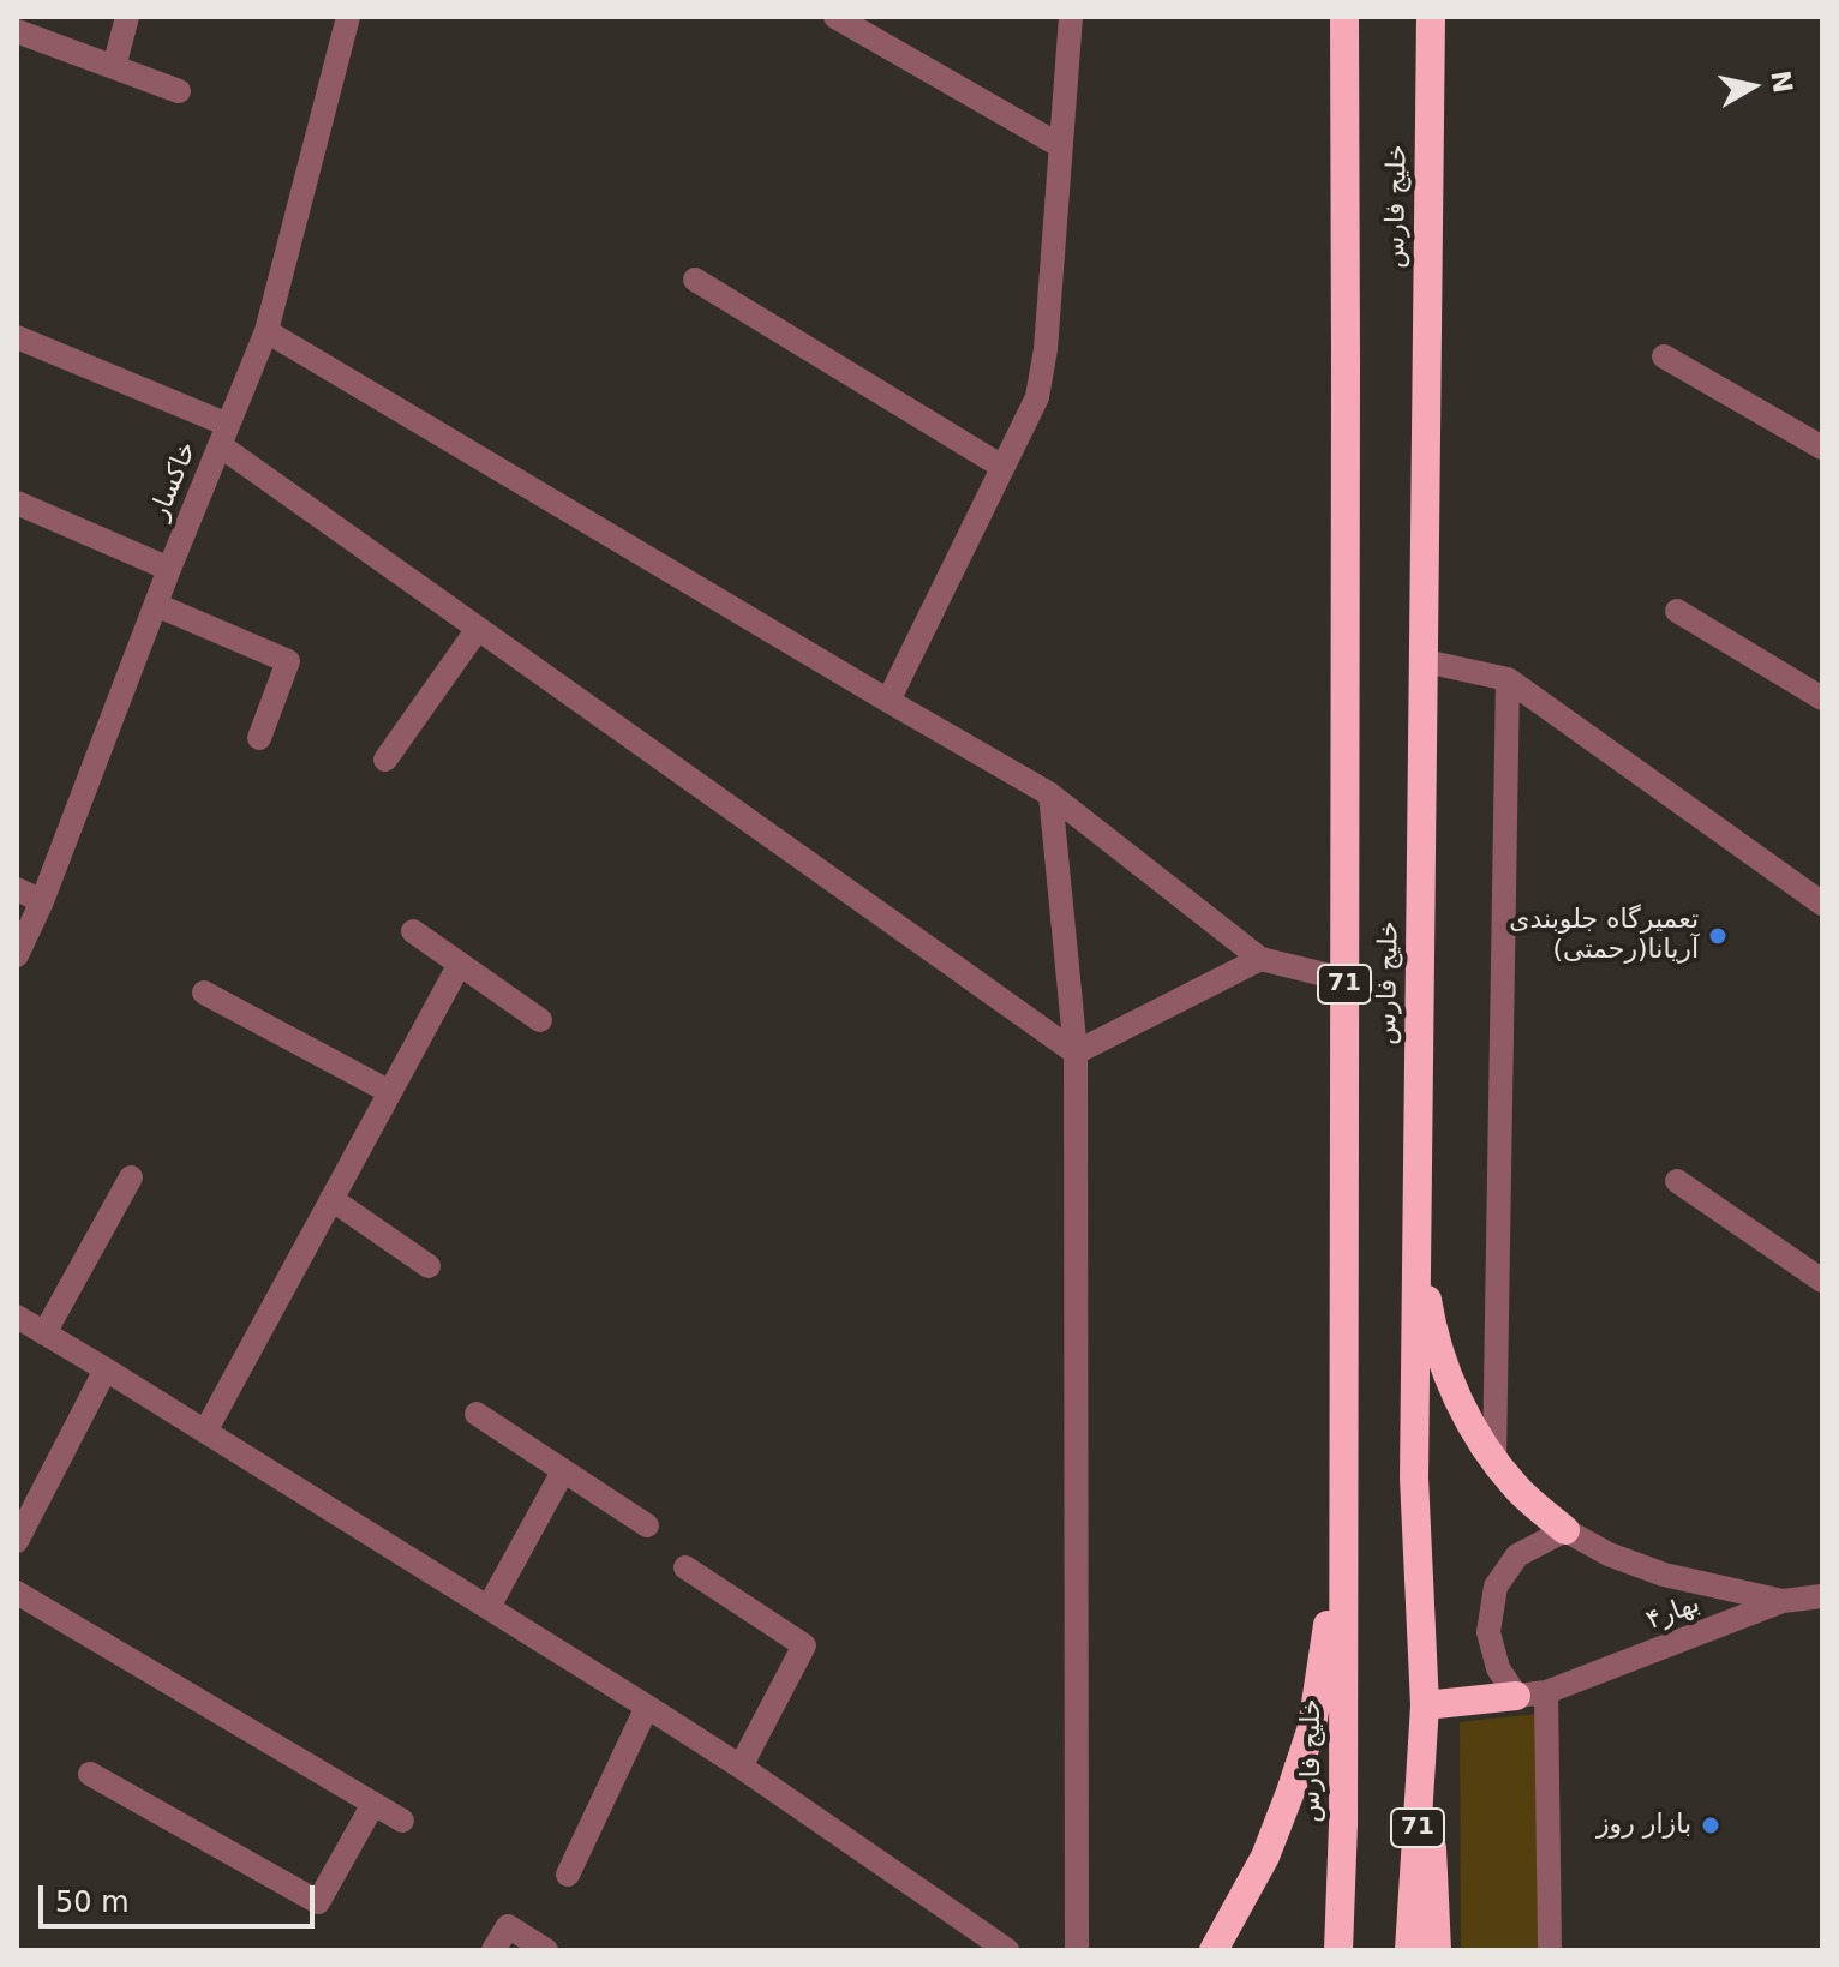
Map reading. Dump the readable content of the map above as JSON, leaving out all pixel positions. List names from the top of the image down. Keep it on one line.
{"streets":{"highway":["خلیج فارس","71"],"street":["خاکسار","بهار۴"]},"places":["تعمیرگاه جلوبندی آریانا(رحمتی)","بازار روز"],"scale_bar":"50 m","north":"right"}
